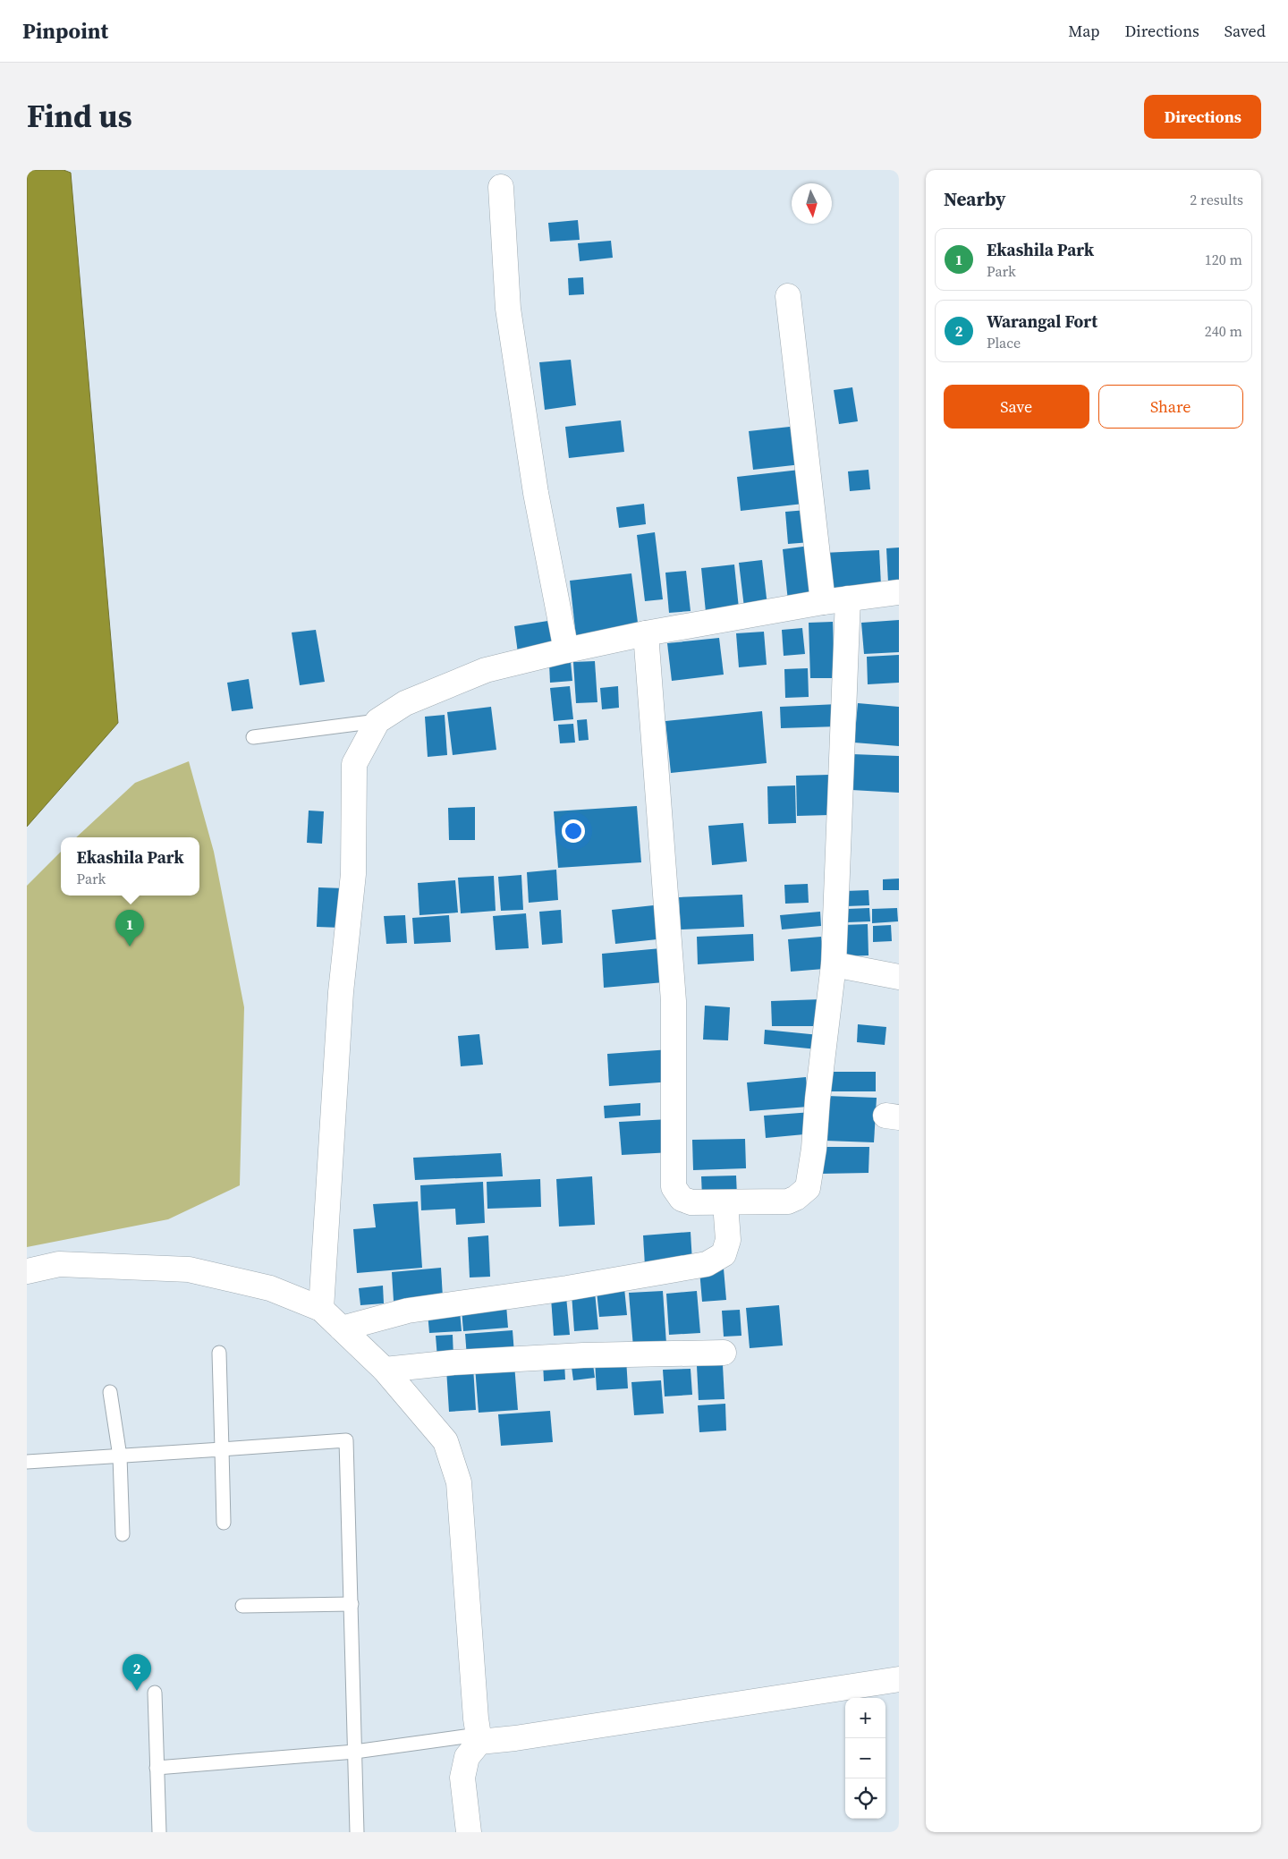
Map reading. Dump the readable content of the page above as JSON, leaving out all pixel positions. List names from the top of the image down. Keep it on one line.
{"north":"bottom","page":{"header":"Pinpoint","nav":["Map","Directions","Saved"],"title":"Find us","buttons":["Directions",["Save","Share"]],"heading":["Nearby","2 results"],"list":[{"mark":"1","name":"Ekashila Park","note":"Park","value":"120 m"},{"mark":"2","name":"Warangal Fort","note":"Place","value":"240 m"}],"popup":["Ekashila Park","Park"],"pins":["1","2"],"map_buttons":["+","−"]}}
